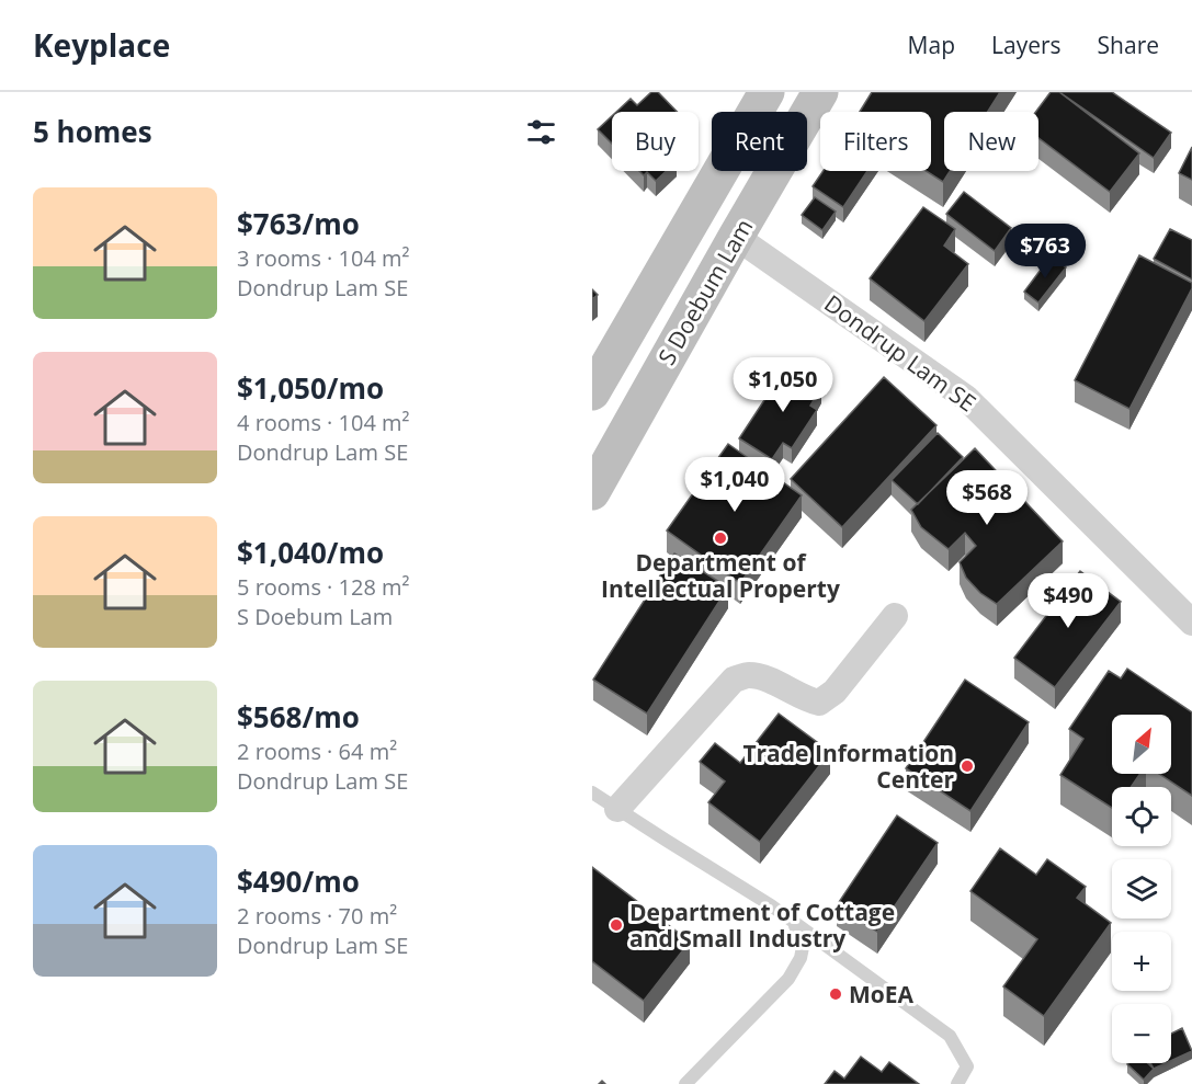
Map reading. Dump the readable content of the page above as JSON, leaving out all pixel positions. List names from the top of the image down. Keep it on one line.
{"streets":{"main road":["S Doebum Lam"],"street":["Dondrup Lam SE"]},"crossings":[["S Doebum Lam","Dondrup Lam SE"]],"places":["Department of Intellectual Property","Trade Information Center","Department of Cottage and Small Industry","MoEA"],"north":"top right","page":{"header":"Keyplace","nav":["Map","Layers","Share"],"heading":"5 homes","chip":["Buy","Rent","Filters","New"],"list":[{"name":"$763/mo","note":"3 rooms · 104 m² · Dondrup Lam SE"},{"name":"$1,050/mo","note":"4 rooms · 104 m² · Dondrup Lam SE"},{"name":"$1,040/mo","note":"5 rooms · 128 m² · S Doebum Lam"},{"name":"$568/mo","note":"2 rooms · 64 m² · Dondrup Lam SE"},{"name":"$490/mo","note":"2 rooms · 70 m² · Dondrup Lam SE"}],"price":["$763","$1,050","$1,040","$568","$490"],"map_buttons":["+","−"]}}
